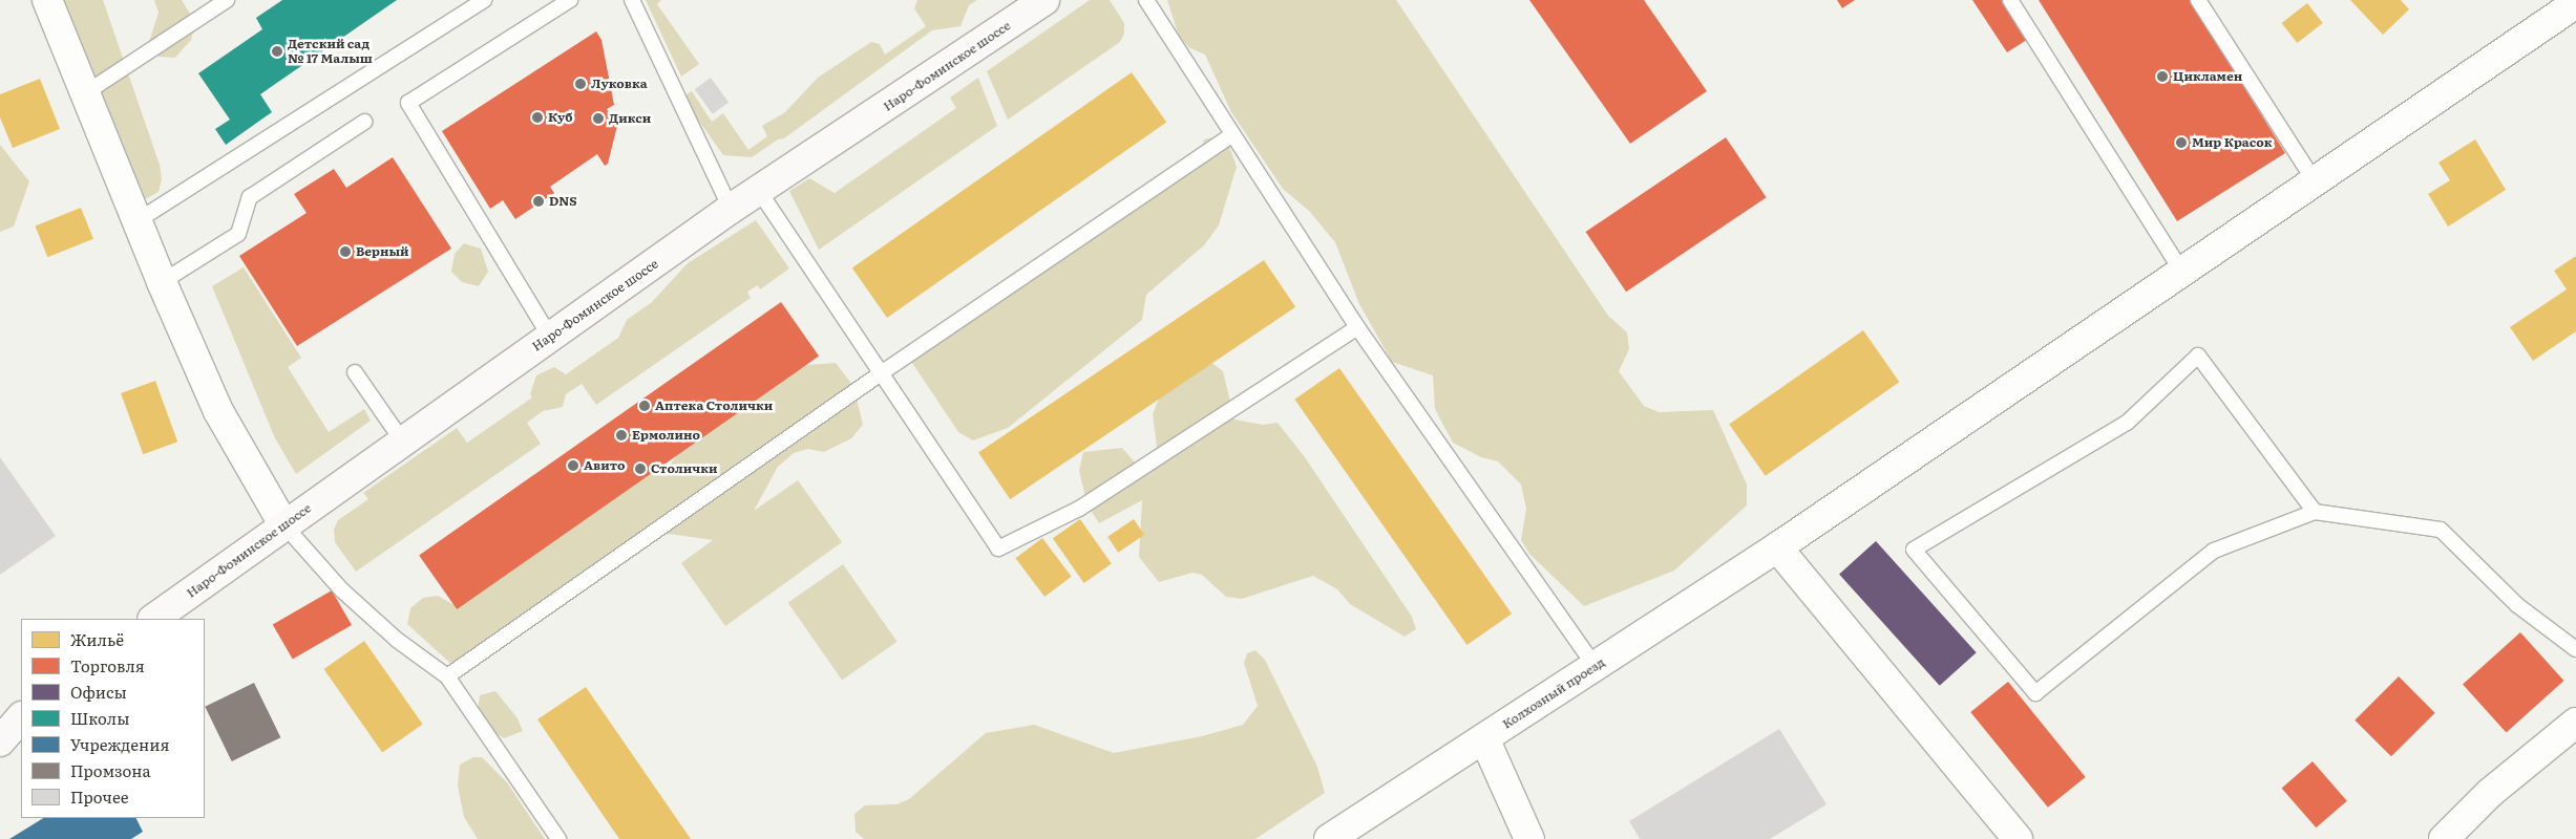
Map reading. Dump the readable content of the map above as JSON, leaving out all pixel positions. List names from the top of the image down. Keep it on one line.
{"streets":{"street":["Наро-Фоминское шоссе","Колхозный проезд"]},"places":["Детский сад № 17 Малыш","Цикламен","Луковка","Куб","Дикси","Мир Красок","DNS","Верный","Аптека Столички","Ермолино","Авито","Столички"],"legend":["Жильё","Торговля","Офисы","Школы","Учреждения","Промзона","Прочее"]}
